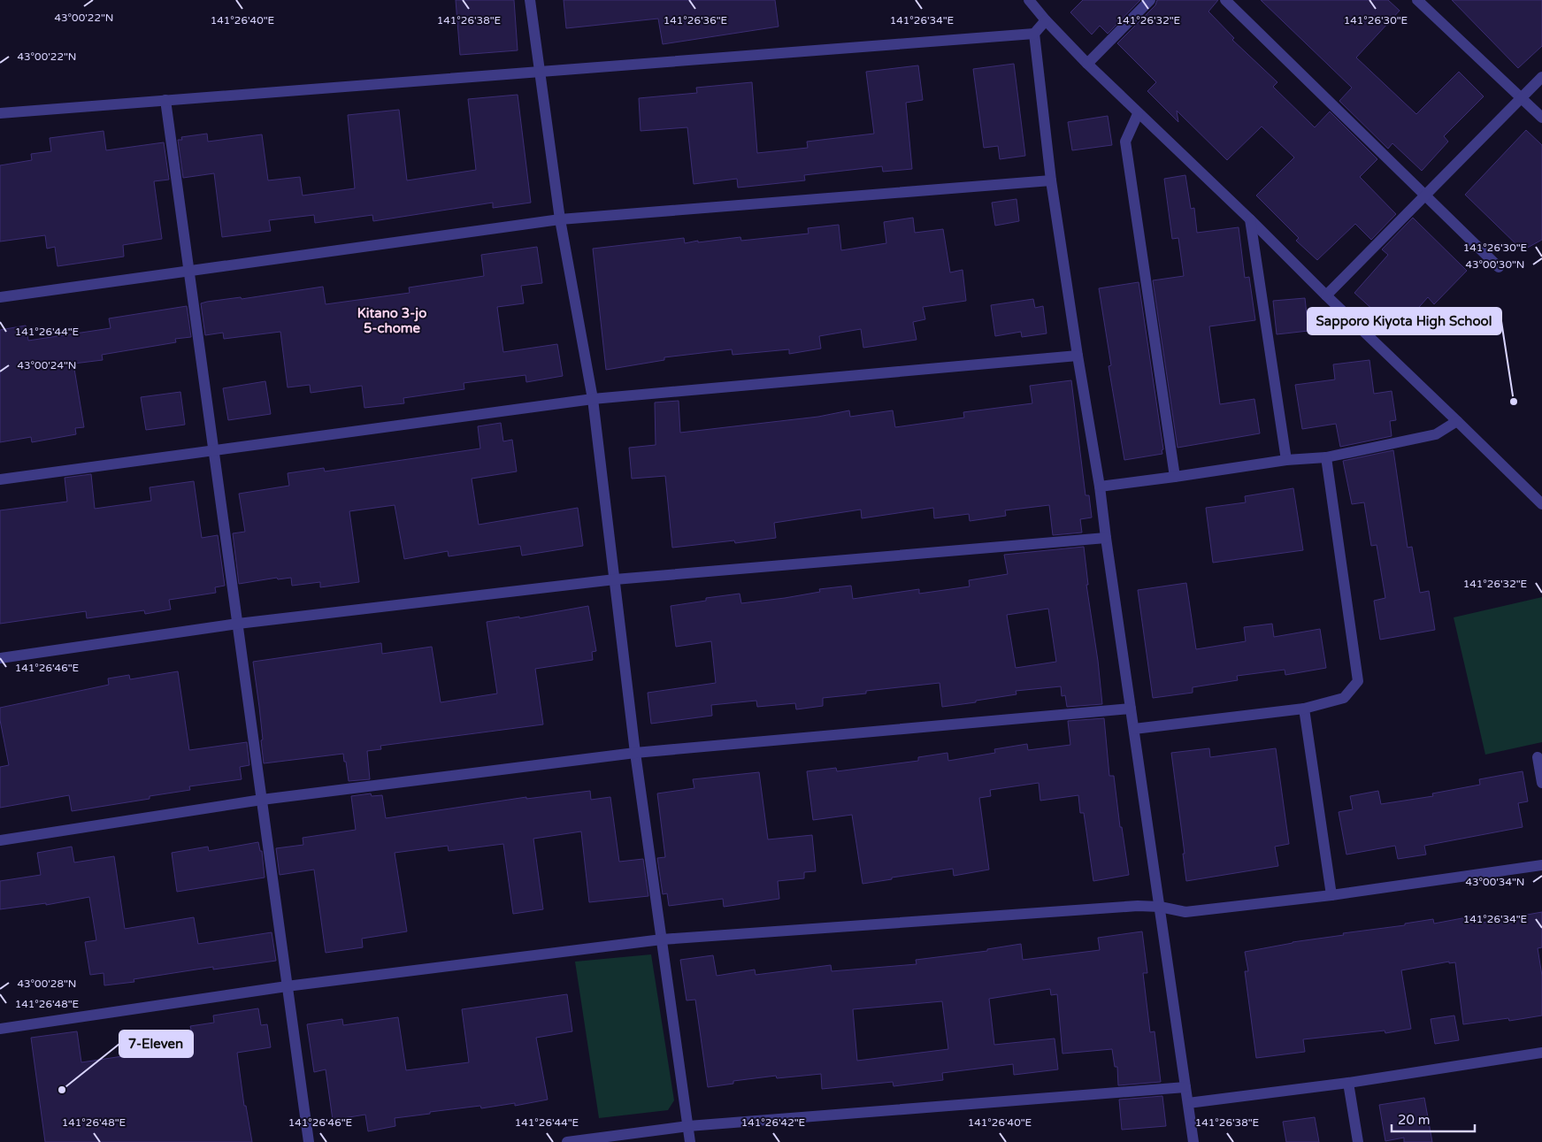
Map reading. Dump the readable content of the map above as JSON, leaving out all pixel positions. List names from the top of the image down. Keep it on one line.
{"districts":["Kitano 3-jo 5-chome"],"places":["Sapporo Kiyota High School","7-Eleven"],"scale_bar":"20 m","coordinates":["43°00'22\"N","141°26'36\"E","141°26'34\"E","141°26'32\"E","141°26'30\"E","141°26'40\"E","141°26'38\"E","43°00'30\"N","141°26'44\"E","43°00'24\"N","141°26'46\"E","43°00'34\"N","43°00'28\"N","141°26'48\"E","141°26'42\"E"]}
